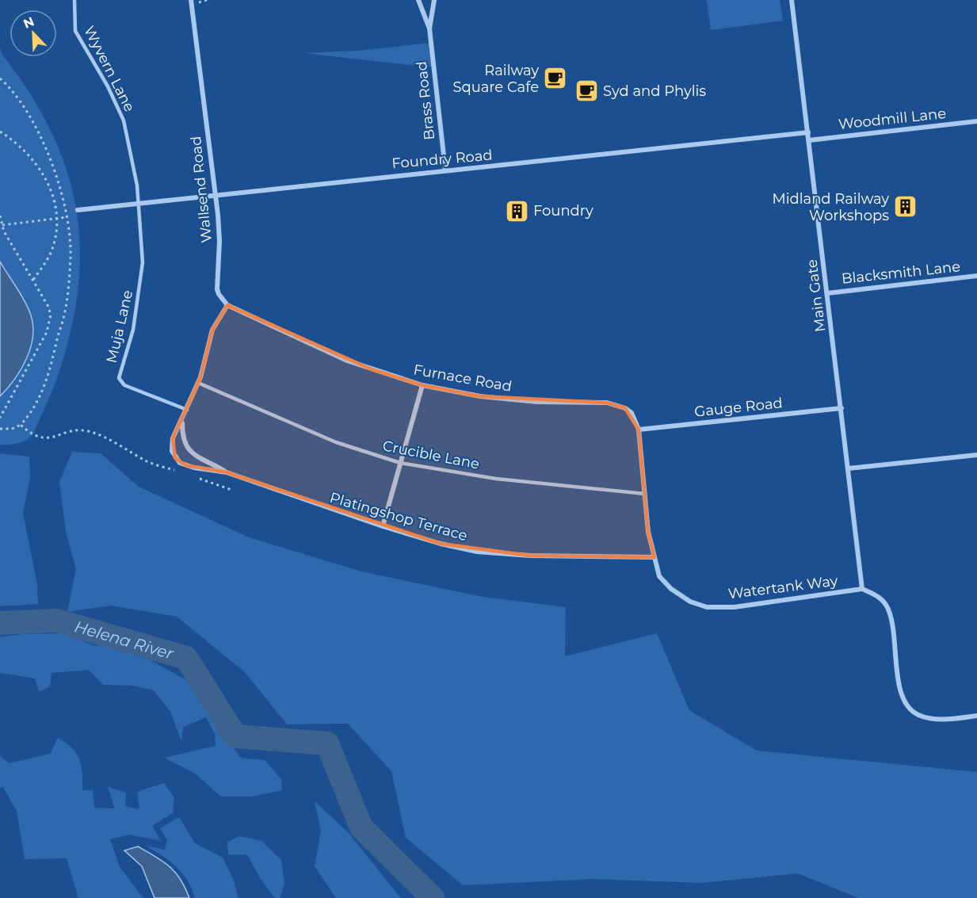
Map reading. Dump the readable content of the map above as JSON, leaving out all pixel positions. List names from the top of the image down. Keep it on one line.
{"streets":{"street":["Brass Road","Woodmill Lane","Foundry Road","Wallsend Road","Blacksmith Lane","Main Gate","Furnace Road","Gauge Road","Platingshop Terrace","Watertank Way"],"lane":["Wyvern Lane","Muja Lane","Crucible Lane"]},"crossings":[["Wyvern Lane","Foundry Road"],["Wyvern Lane","Muja Lane"],["Brass Road","Foundry Road"],["Woodmill Lane","Main Gate"],["Foundry Road","Wallsend Road"],["Foundry Road","Main Gate"],["Foundry Road","Muja Lane"],["Wallsend Road","Furnace Road"],["Blacksmith Lane","Main Gate"],["Main Gate","Gauge Road"],["Main Gate","Watertank Way"],["Furnace Road","Gauge Road"],["Furnace Road","Watertank Way"],["Gauge Road","Watertank Way"],["Crucible Lane","Watertank Way"],["Platingshop Terrace","Watertank Way"]],"water":["Helena River"],"places":{"cafe":["Railway Square Cafe","Syd and Phylis"],"building":["Midland Railway Workshops","Foundry"]},"north":"top left"}
